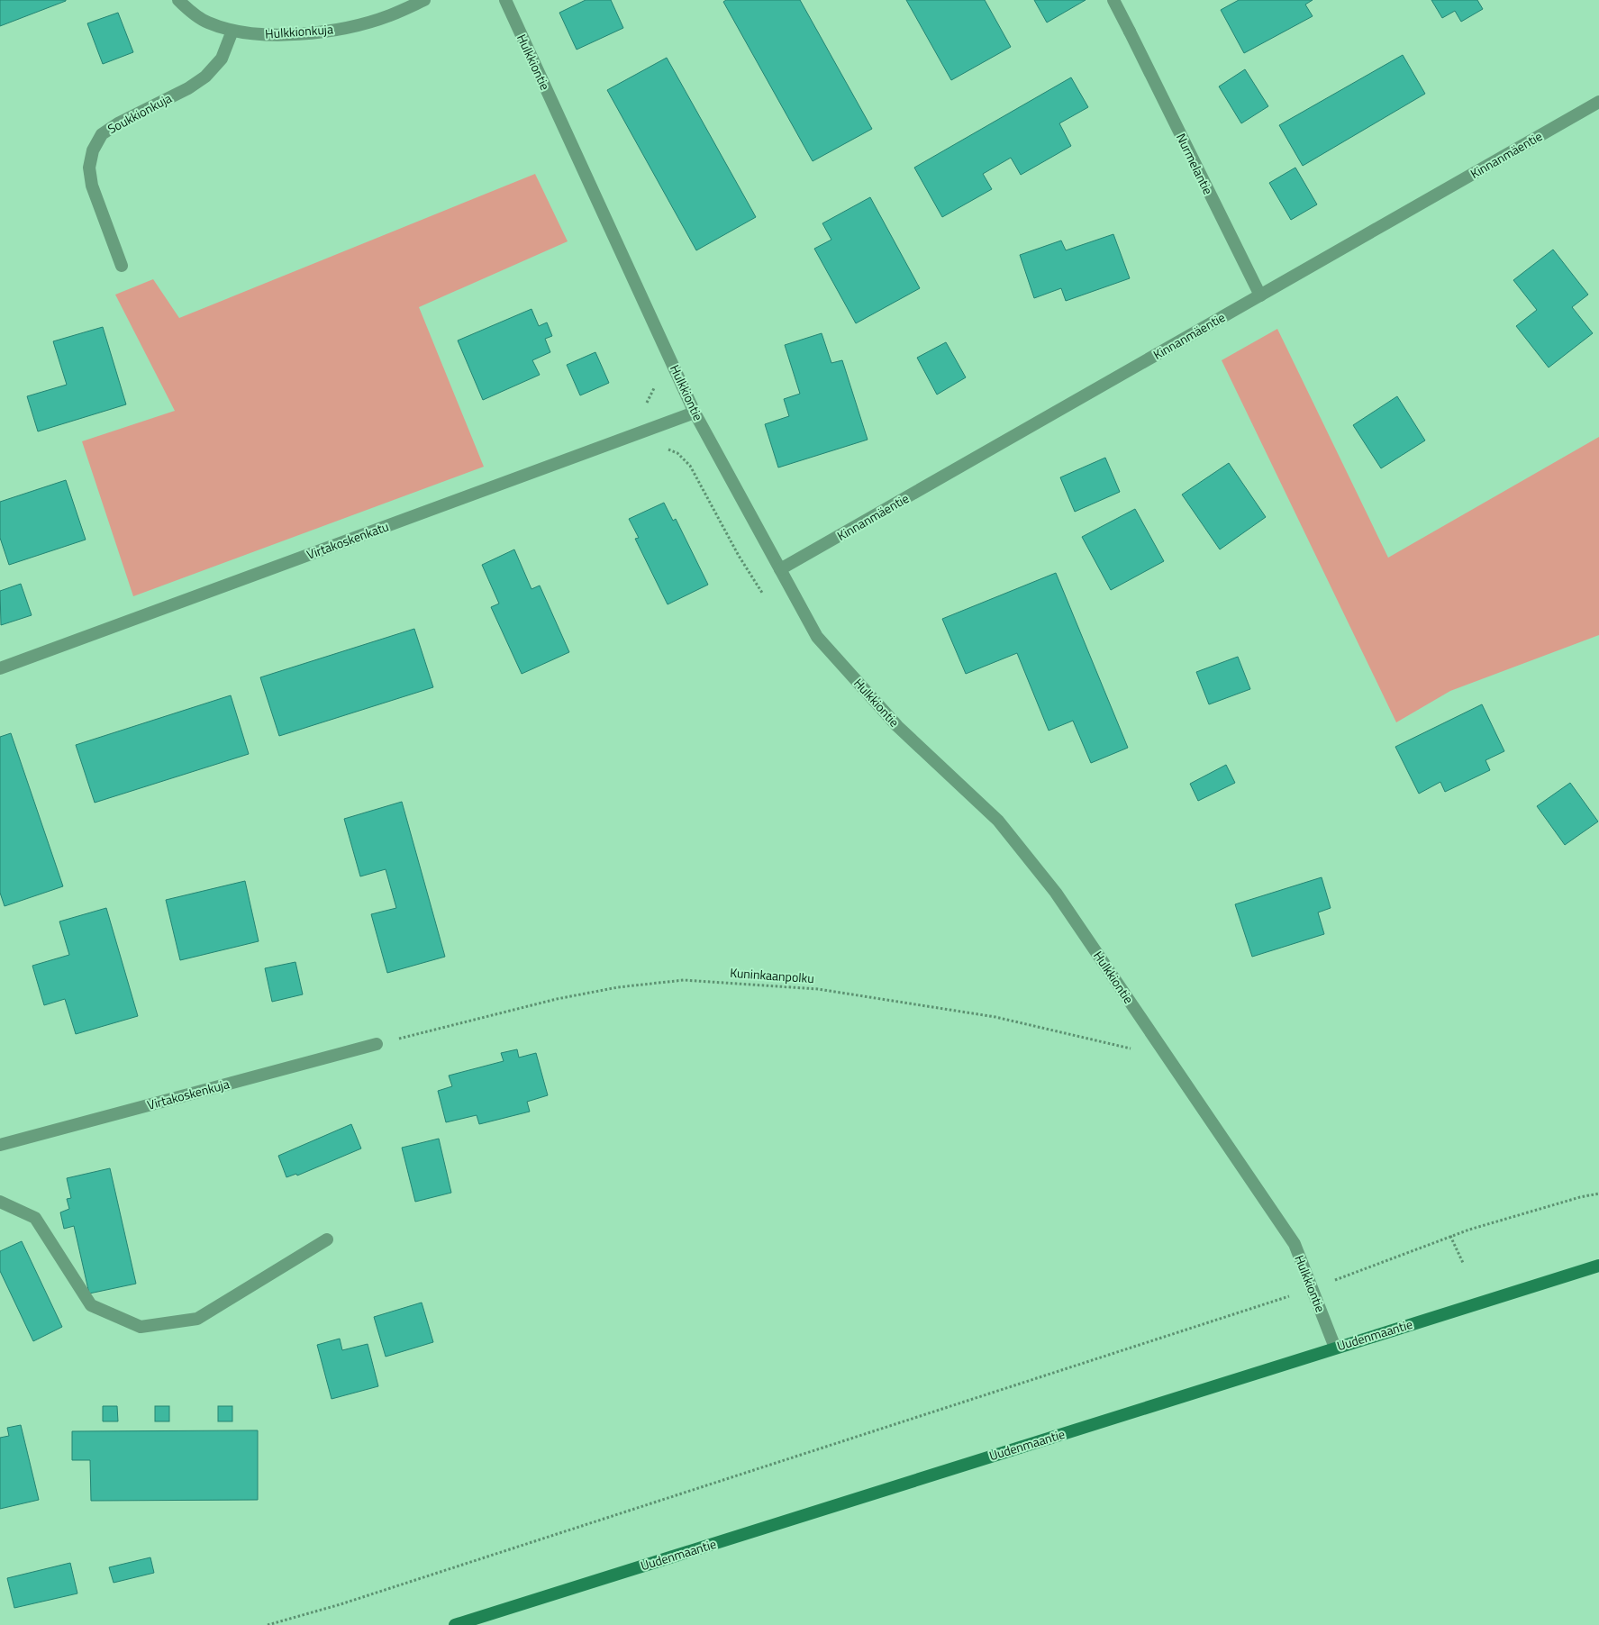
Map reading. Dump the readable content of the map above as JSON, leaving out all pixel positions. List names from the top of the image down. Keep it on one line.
{"streets":{"main road":["Uudenmaantie"],"street":["Hulkkionkuja","Hulkkiontie","Soukkionkuja","Kinnanmäentie","Nurmelantie","Virtakoskenkatu","Virtakoskenkuja"],"path":["Kuninkaanpolku"]},"crossings":[["Hulkkionkuja","Soukkionkuja"],["Hulkkiontie","Kinnanmäentie"],["Hulkkiontie","Virtakoskenkatu"],["Hulkkiontie","Kuninkaanpolku"],["Hulkkiontie","Uudenmaantie"],["Kinnanmäentie","Nurmelantie"],["Kuninkaanpolku","Virtakoskenkuja"]]}
